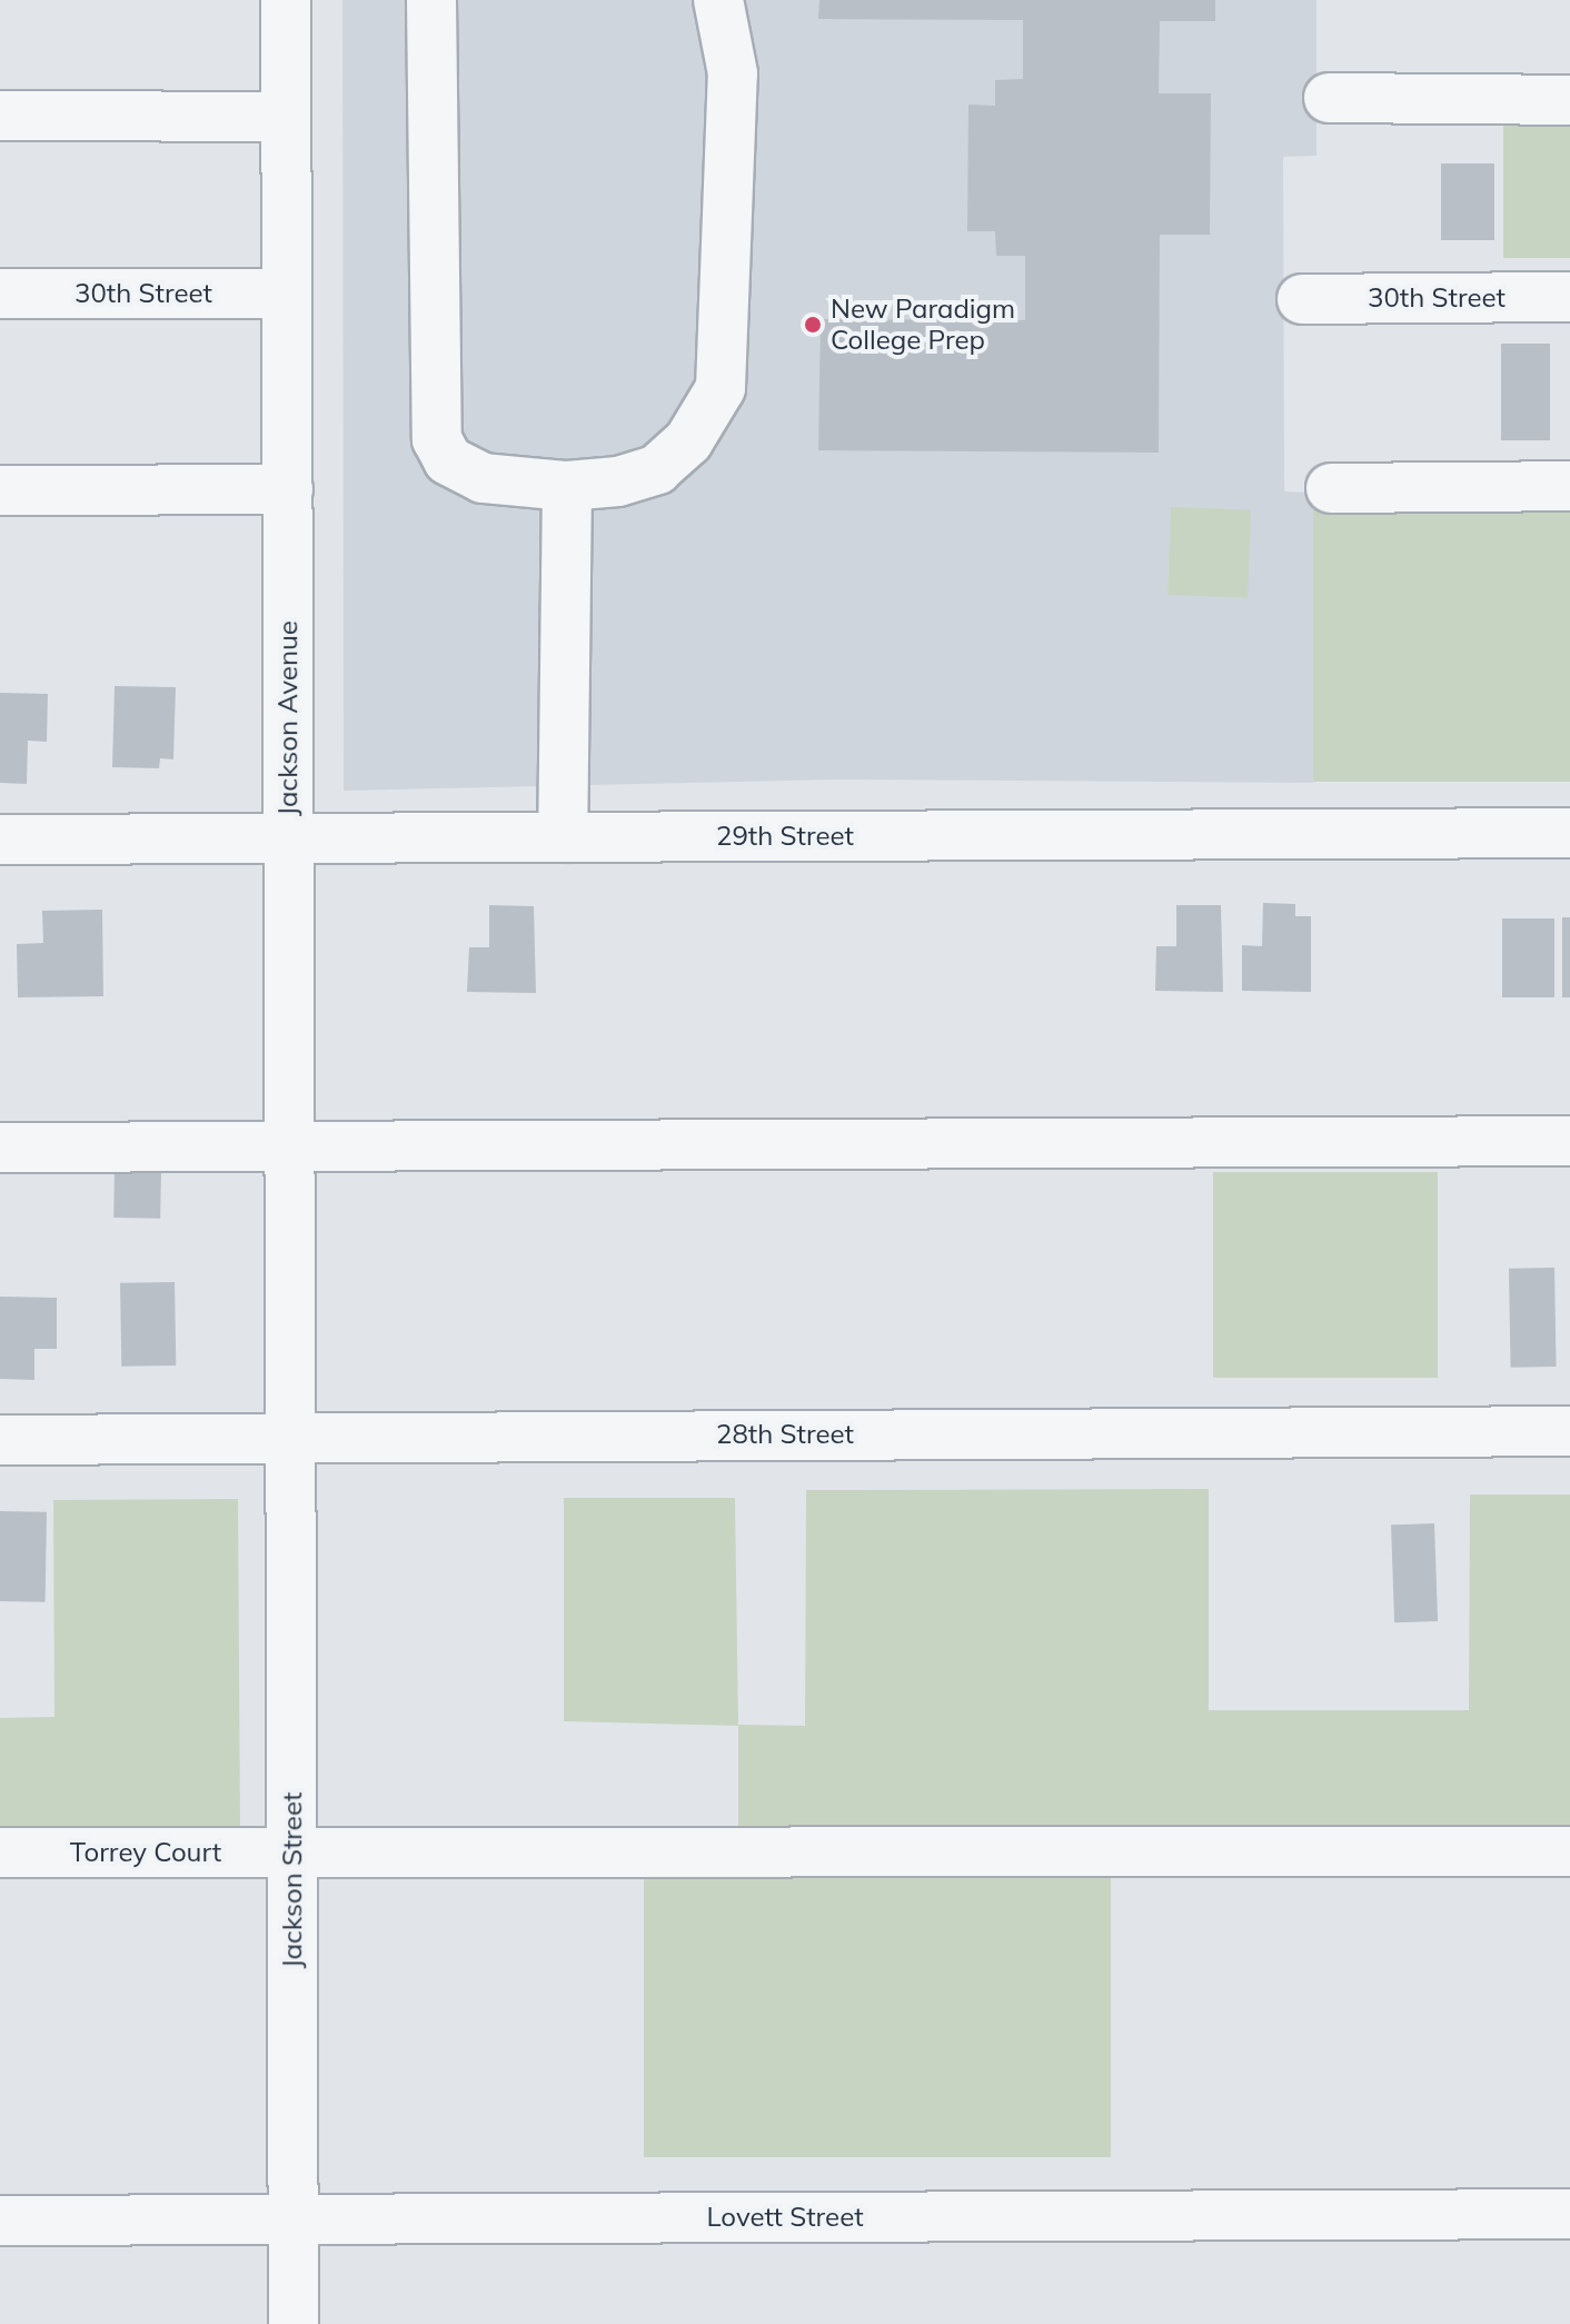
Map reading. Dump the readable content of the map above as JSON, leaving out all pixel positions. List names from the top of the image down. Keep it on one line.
{"streets":{"street":["30th Street","Jackson Avenue","29th Street","28th Street","Torrey Court","Jackson Street","Lovett Street"]},"crossings":[["30th Street","Jackson Avenue"],["Jackson Avenue","29th Street"],["Jackson Avenue","28th Street"],["Jackson Avenue","Jackson Street"],["28th Street","Jackson Street"],["Torrey Court","Jackson Street"],["Jackson Street","Lovett Street"]],"places":["New Paradigm College Prep"]}
